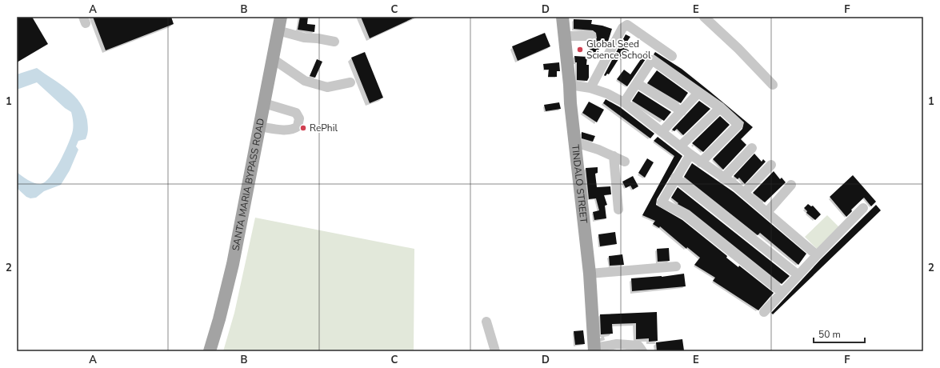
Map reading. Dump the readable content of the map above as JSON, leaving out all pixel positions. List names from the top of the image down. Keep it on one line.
{"streets":{"main road":["TINDALO STREET","SANTA MARIA BYPASS ROAD"]},"places":["Global Seed Science School","RePhil"],"scale_bar":"50 m","grid":{"columns":["A","B","C","D","E","F"],"rows":["1","2"]}}
